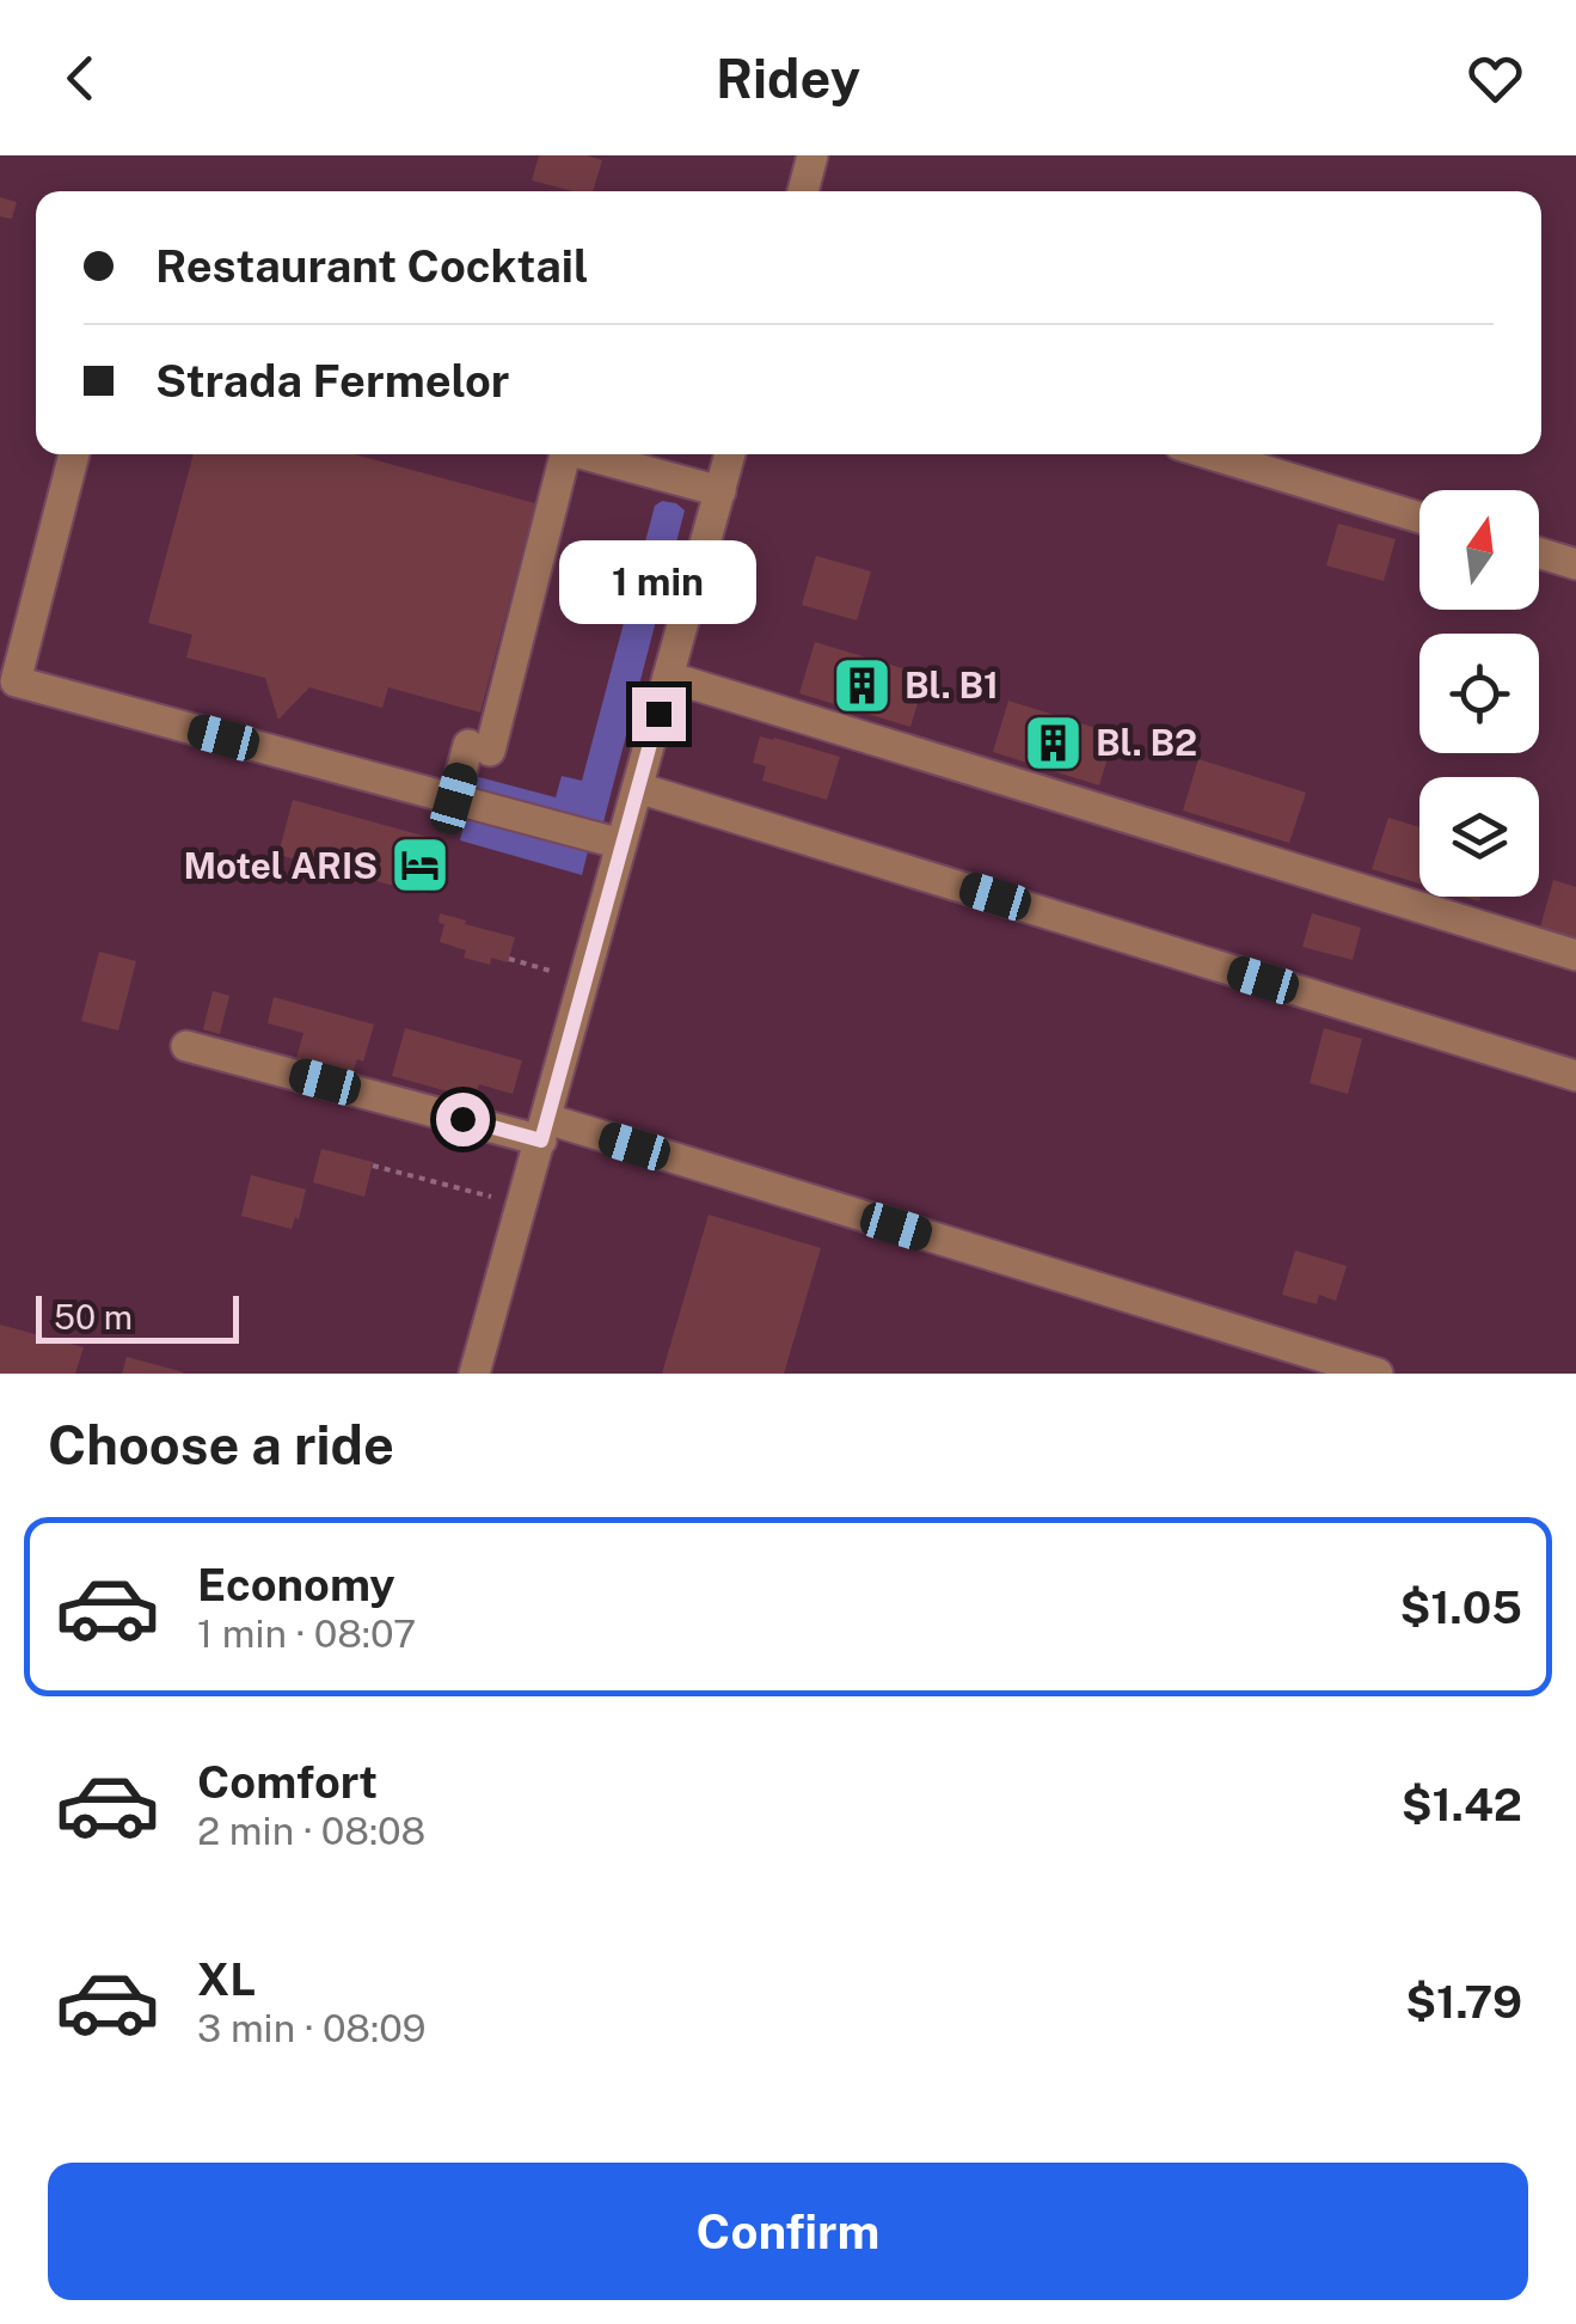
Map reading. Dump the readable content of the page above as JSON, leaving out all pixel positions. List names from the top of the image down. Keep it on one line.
{"places":{"building":["Bl. B1","Bl. B2"],"hotel":["Motel ARIS"]},"scale_bar":"50 m","north":"top","page":{"header":"Ridey","banner":["Restaurant Cocktail","Strada Fermelor"],"bubble":"1 min","scale":"50 m","heading":"Choose a ride","list":[{"name":"Economy","note":"1 min · 08:07","value":"$1.05"},{"name":"Comfort","note":"2 min · 08:08","value":"$1.42"},{"name":"XL","note":"3 min · 08:09","value":"$1.79"}],"buttons":"Confirm"}}
